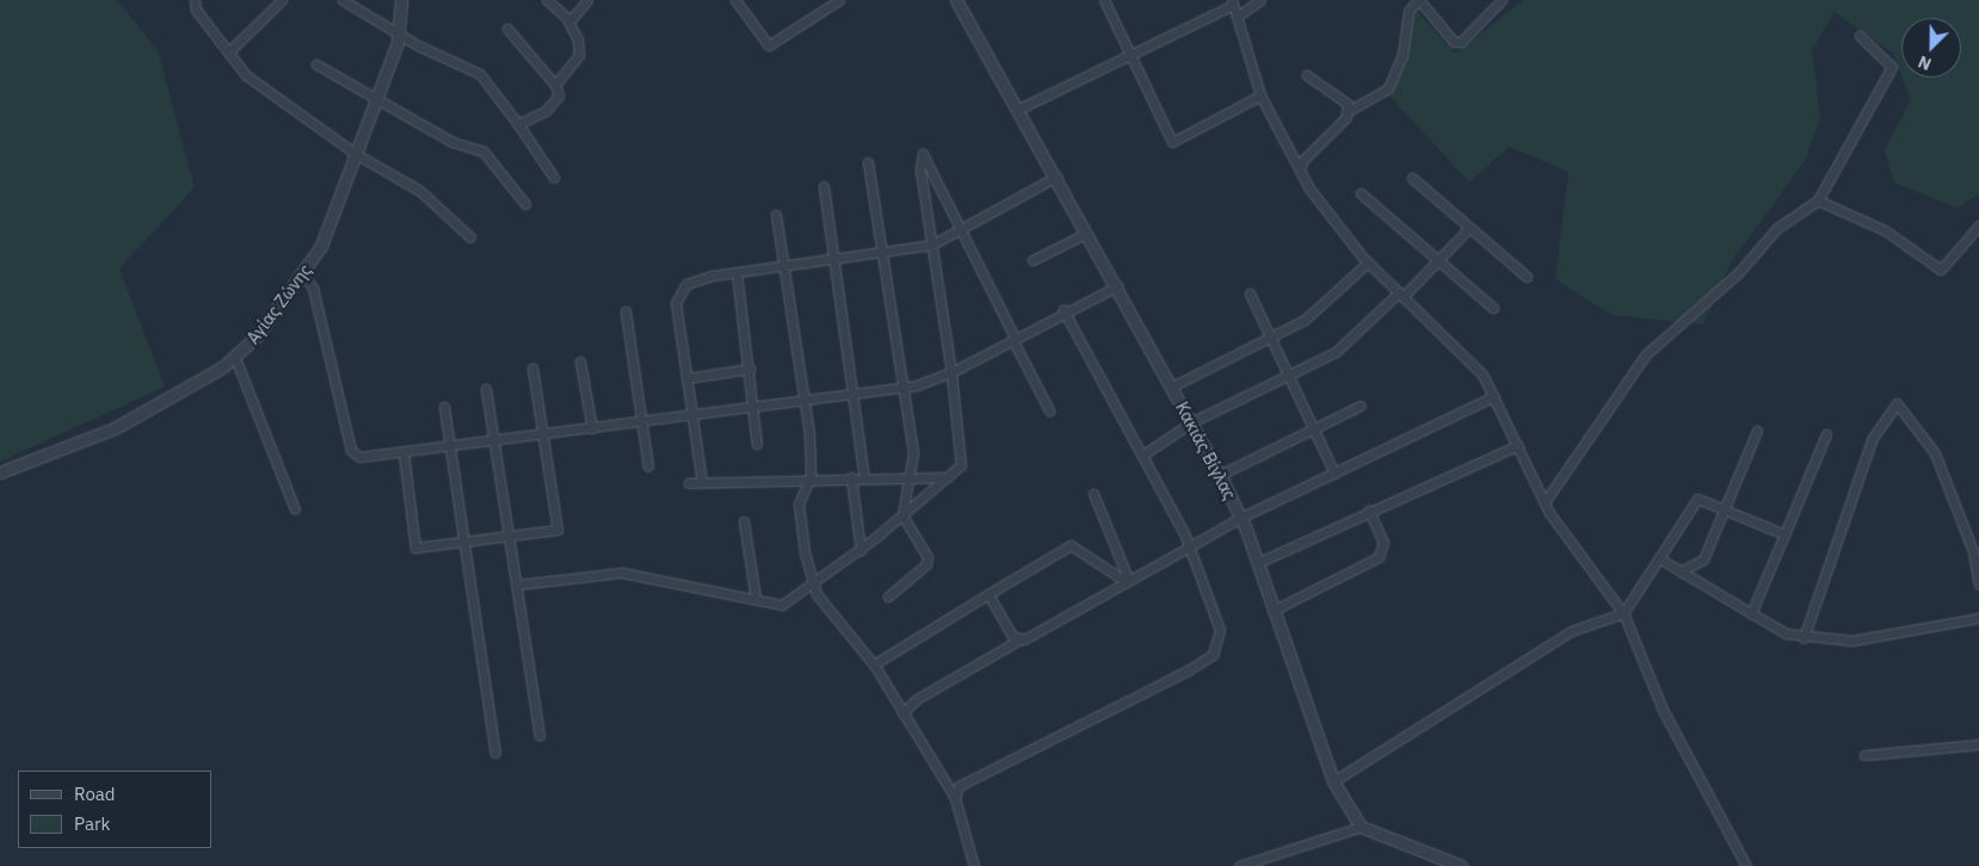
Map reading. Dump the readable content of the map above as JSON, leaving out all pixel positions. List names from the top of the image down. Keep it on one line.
{"streets":{"street":["Αγίας Ζώνης","Κακιάς Βίγλας"]},"legend":["Road","Park"],"north":"bottom left"}
